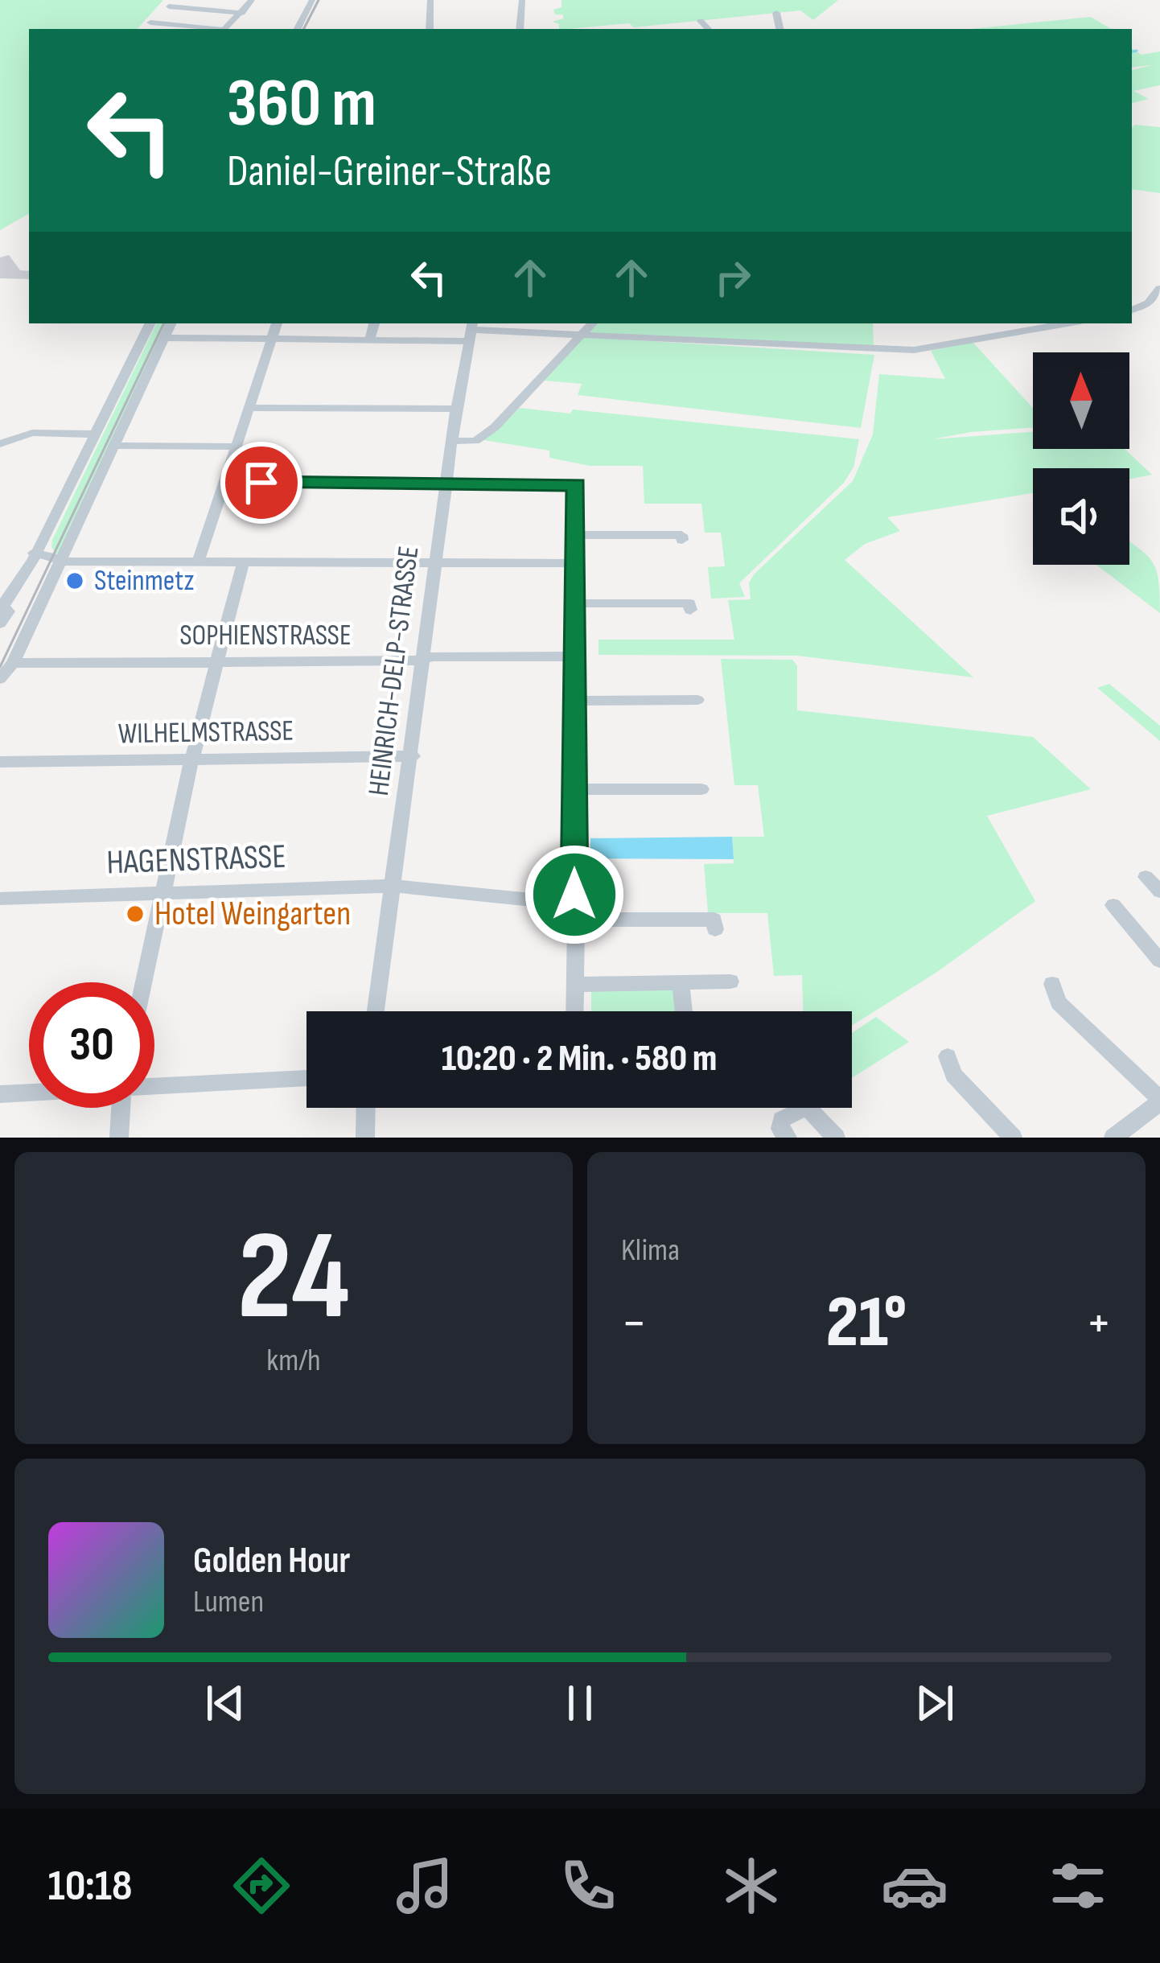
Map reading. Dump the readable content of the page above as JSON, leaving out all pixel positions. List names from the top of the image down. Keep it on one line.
{"streets":{"street":["SOPHIENSTRASSE","HEINRICH-DELP-STRASSE","WILHELMSTRASSE","HAGENSTRASSE"]},"crossings":[["SOPHIENSTRASSE","HEINRICH-DELP-STRASSE"],["HEINRICH-DELP-STRASSE","WILHELMSTRASSE"],["HEINRICH-DELP-STRASSE","HAGENSTRASSE"]],"places":["Steinmetz","Hotel Weingarten"],"north":"top","page":{"turn":["360 m","Daniel-Greiner-Straße"],"limit":"30","trip":"10:20 · 2 Min. · 580 m","tile":[["24","km/h"],"Klima"],"heat":["−","21°","+"],"song":["Golden Hour","Lumen"],"tabs":"10:18"}}
